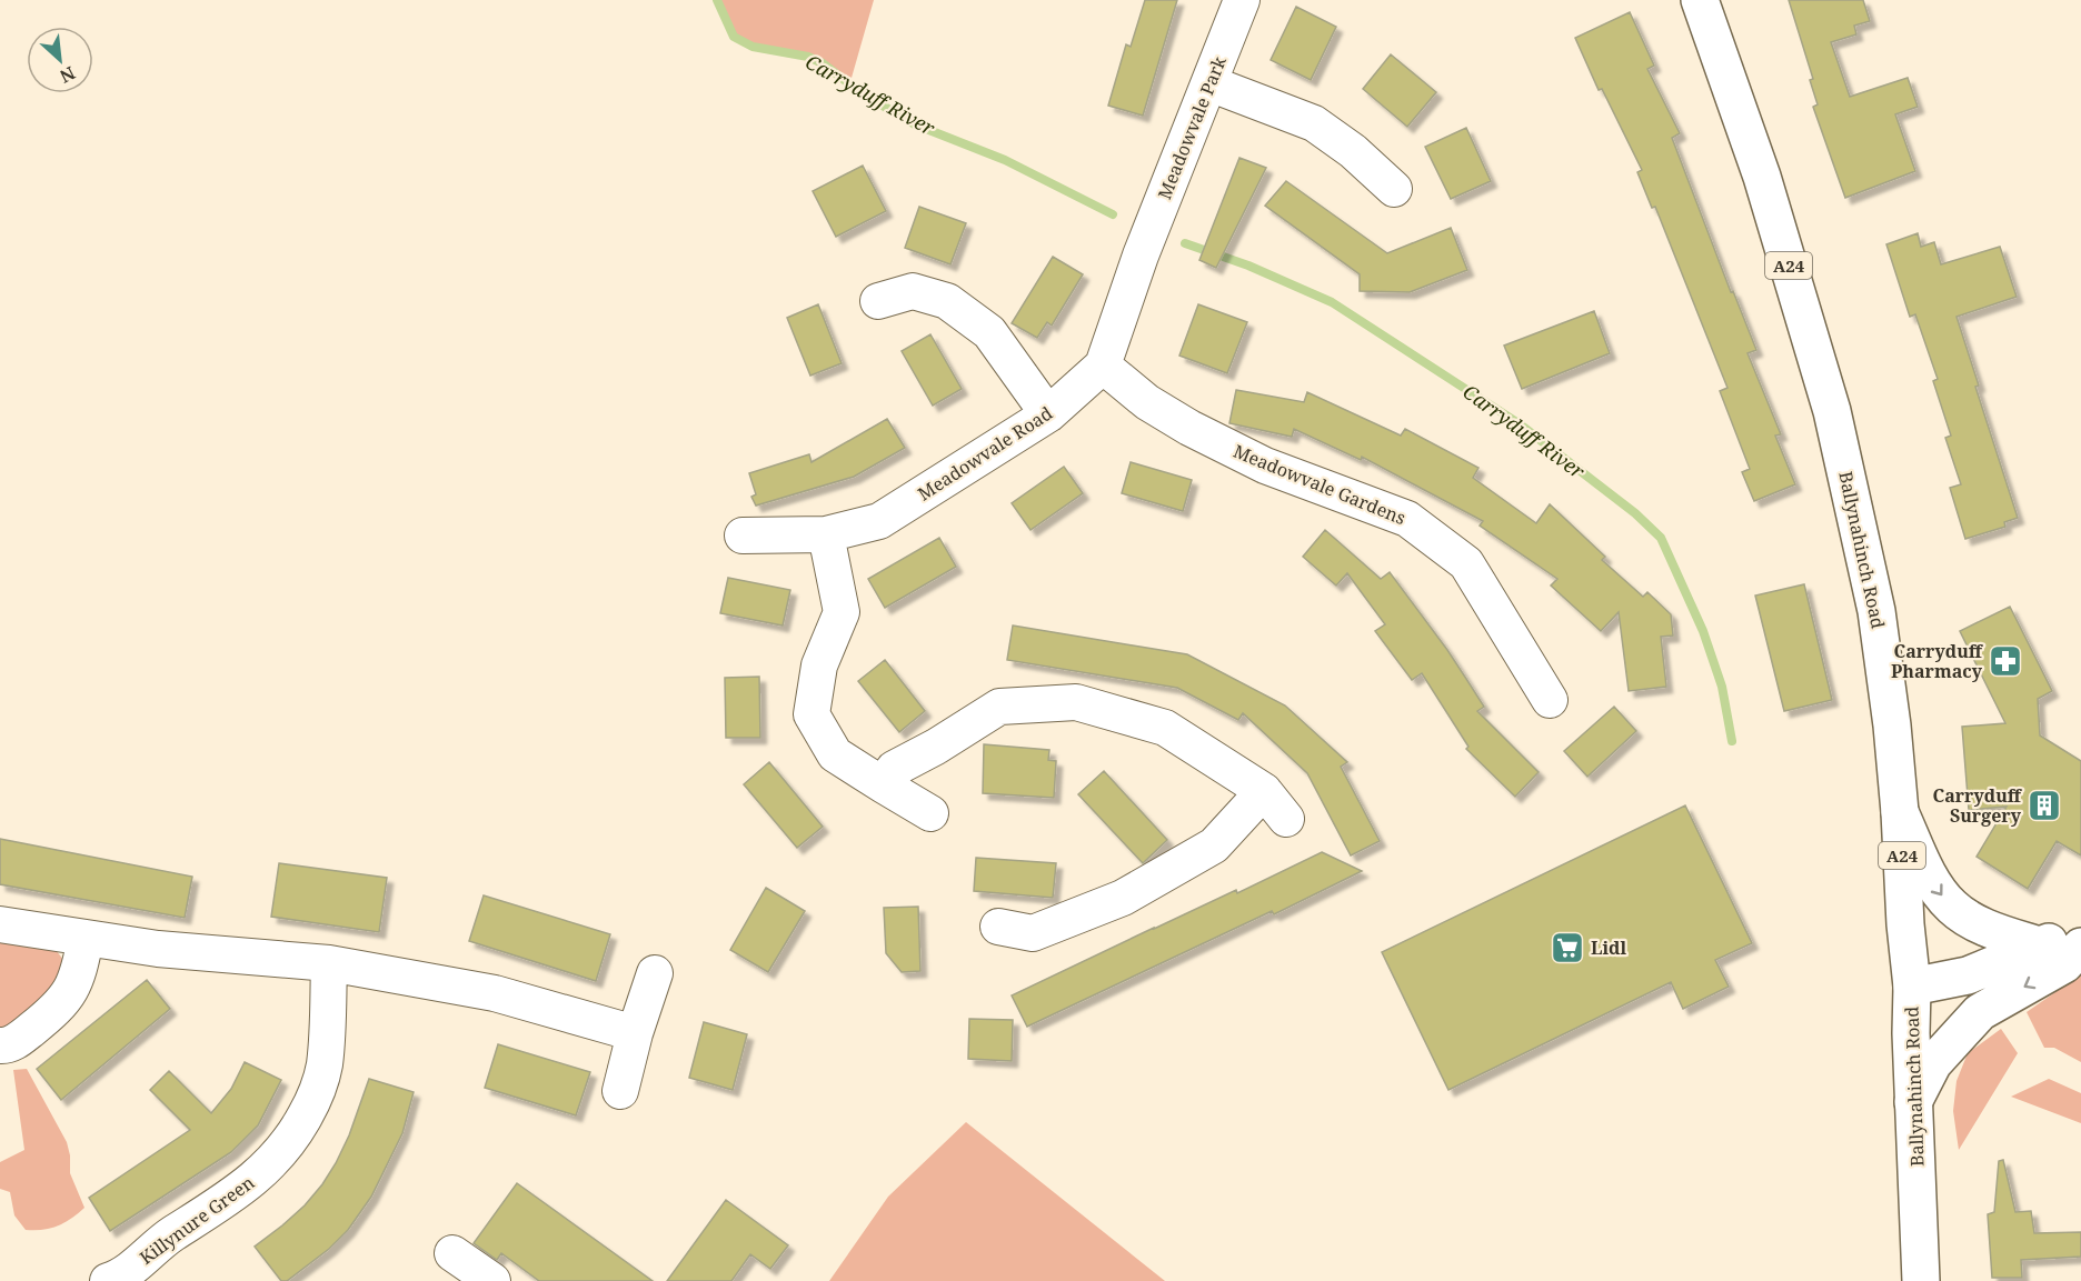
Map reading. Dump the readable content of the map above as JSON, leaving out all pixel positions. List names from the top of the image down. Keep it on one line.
{"streets":{"main road":["A24","Ballynahinch Road"],"street":["Meadowvale Park","Meadowvale Road","Meadowvale Gardens","Killynure Green"]},"crossings":[["Meadowvale Park","Meadowvale Road"],["Meadowvale Road","Meadowvale Gardens"]],"water":["Carryduff River"],"places":{"pharmacy":["Carryduff Pharmacy"],"building":["Carryduff Surgery"],"supermarket":["Lidl"]},"north":"bottom right"}
